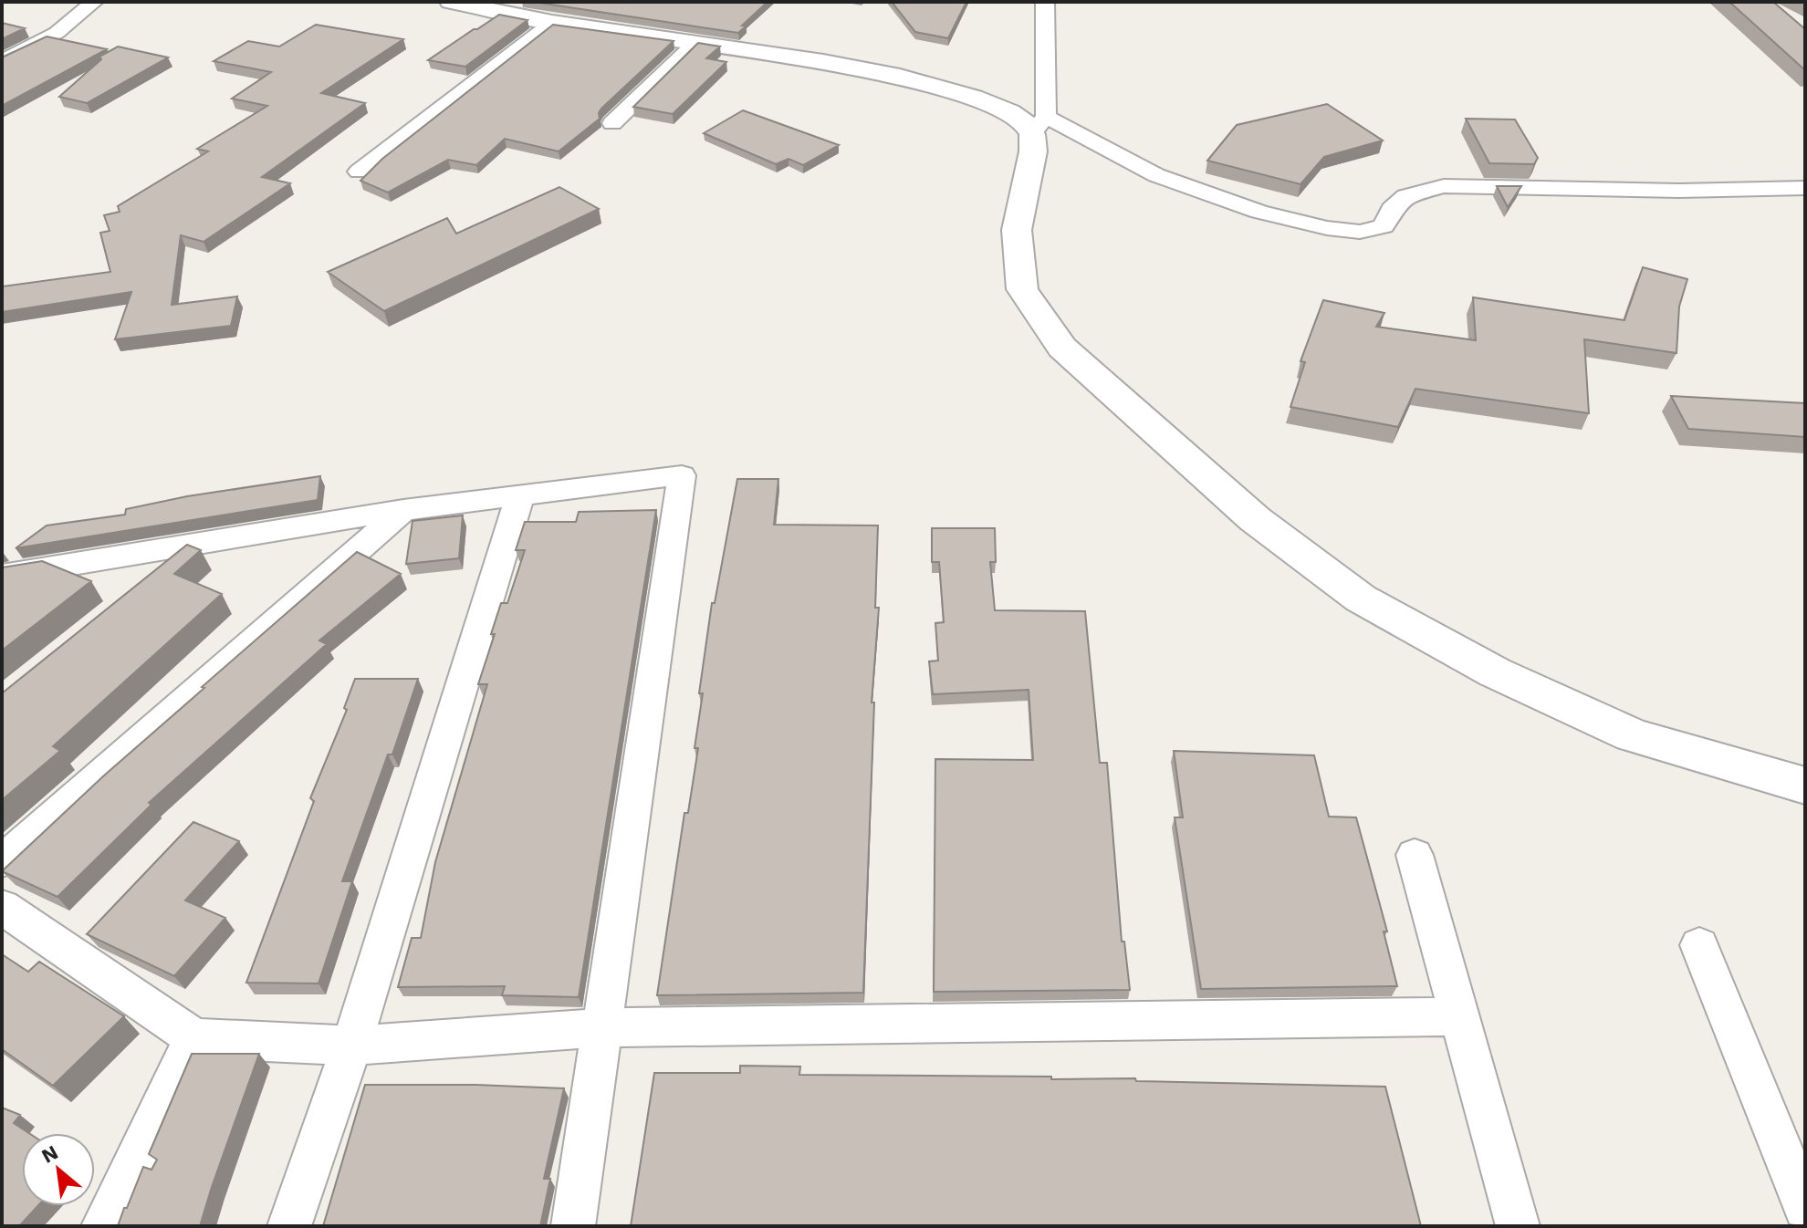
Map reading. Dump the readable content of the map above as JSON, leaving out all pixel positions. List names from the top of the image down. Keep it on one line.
{"north":"top left"}
